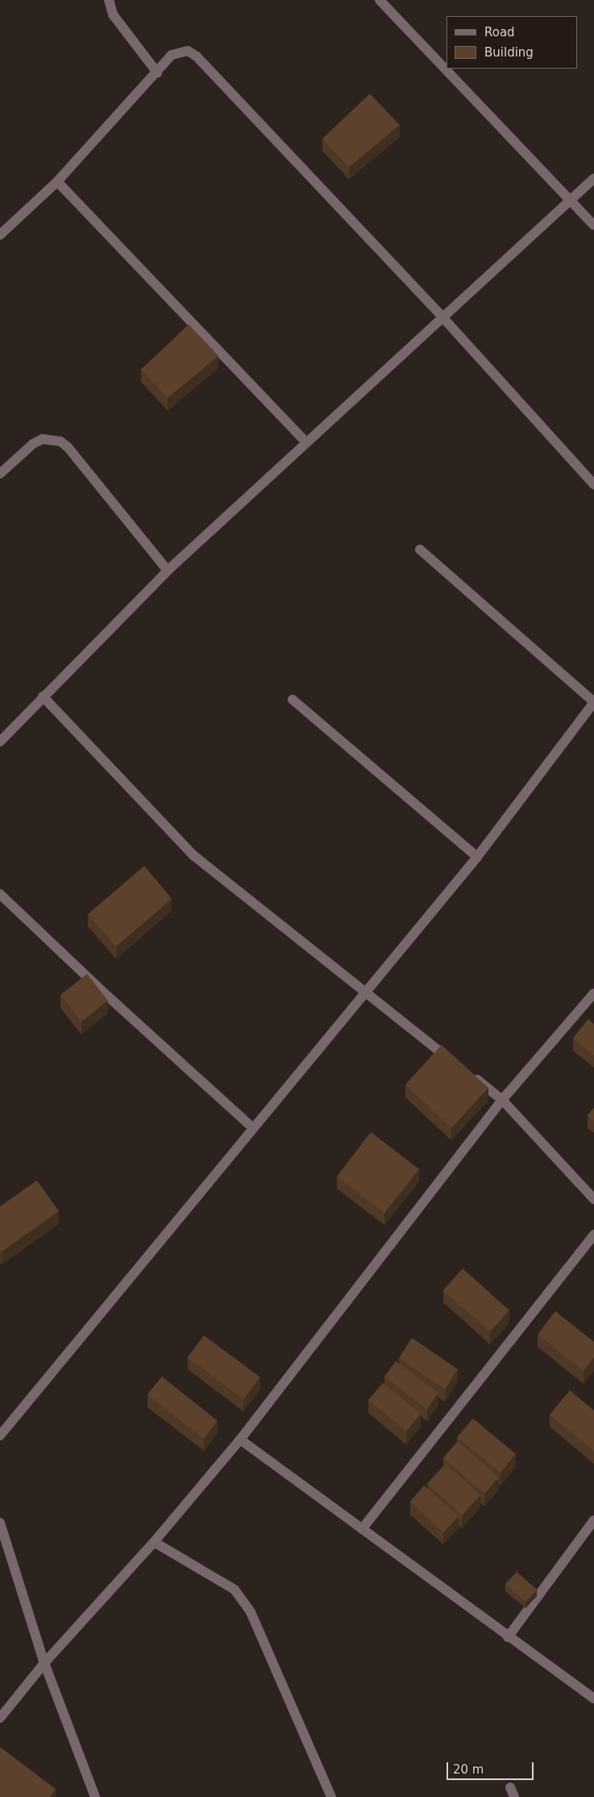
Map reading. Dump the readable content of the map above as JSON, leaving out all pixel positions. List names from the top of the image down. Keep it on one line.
{"legend":["Road","Building"],"scale_bar":"20 m"}
